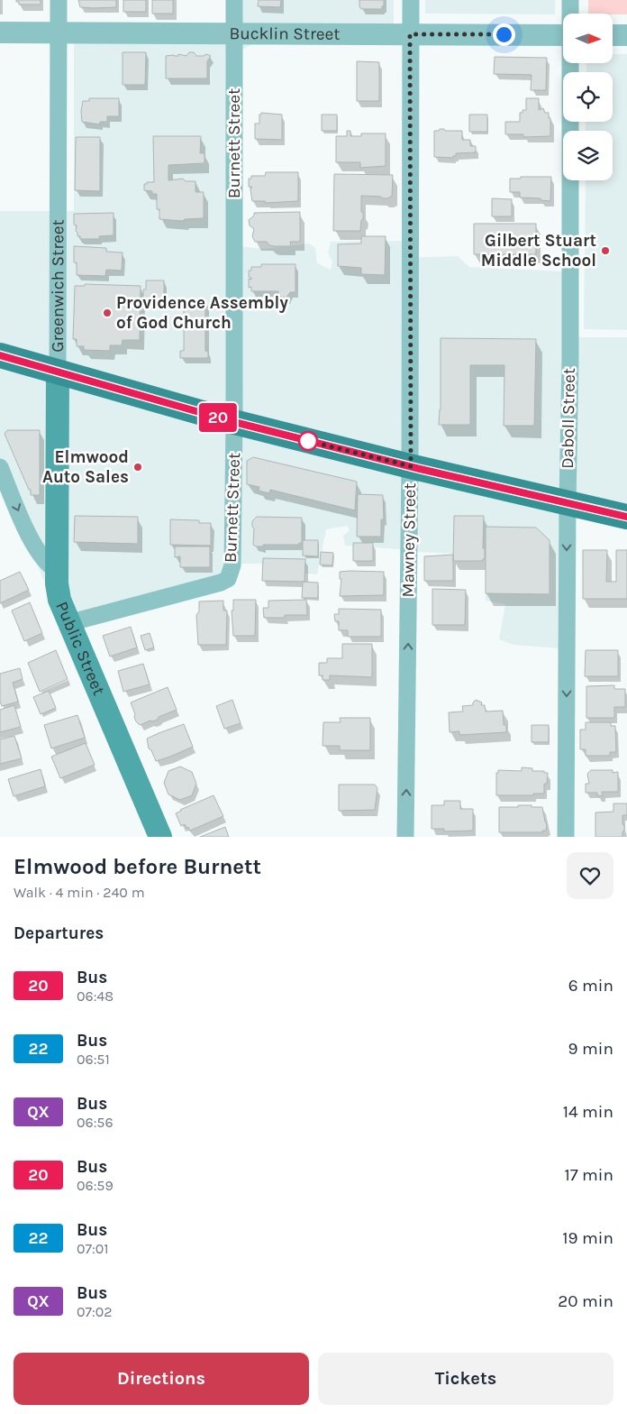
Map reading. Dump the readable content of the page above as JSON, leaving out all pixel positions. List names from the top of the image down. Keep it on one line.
{"streets":{"main road":["Greenwich Street","Public Street"],"street":["Bucklin Street","Burnett Street","Daboll Street","Mawney Street"]},"crossings":[["Bucklin Street","Burnett Street"],["Bucklin Street","Greenwich Street"],["Bucklin Street","Mawney Street"],["Burnett Street","Public Street"],["Greenwich Street","Public Street"]],"one_way":["Daboll Street","Mawney Street"],"places":["Gilbert Stuart Middle School","Providence Assembly of God Church","Elmwood Auto Sales"],"lines":["bus line 20"],"north":"right","page":{"on_map":"20","heading":[["Elmwood before Burnett","Walk · 4 min · 240 m"],"Departures"],"list":[{"mark":"20","name":"Bus","note":"06:48","value":"6 min"},{"mark":"22","name":"Bus","note":"06:51","value":"9 min"},{"mark":"QX","name":"Bus","note":"06:56","value":"14 min"},{"mark":"20","name":"Bus","note":"06:59","value":"17 min"},{"mark":"22","name":"Bus","note":"07:01","value":"19 min"},{"mark":"QX","name":"Bus","note":"07:02","value":"20 min"}],"buttons":["Directions","Tickets"]}}
